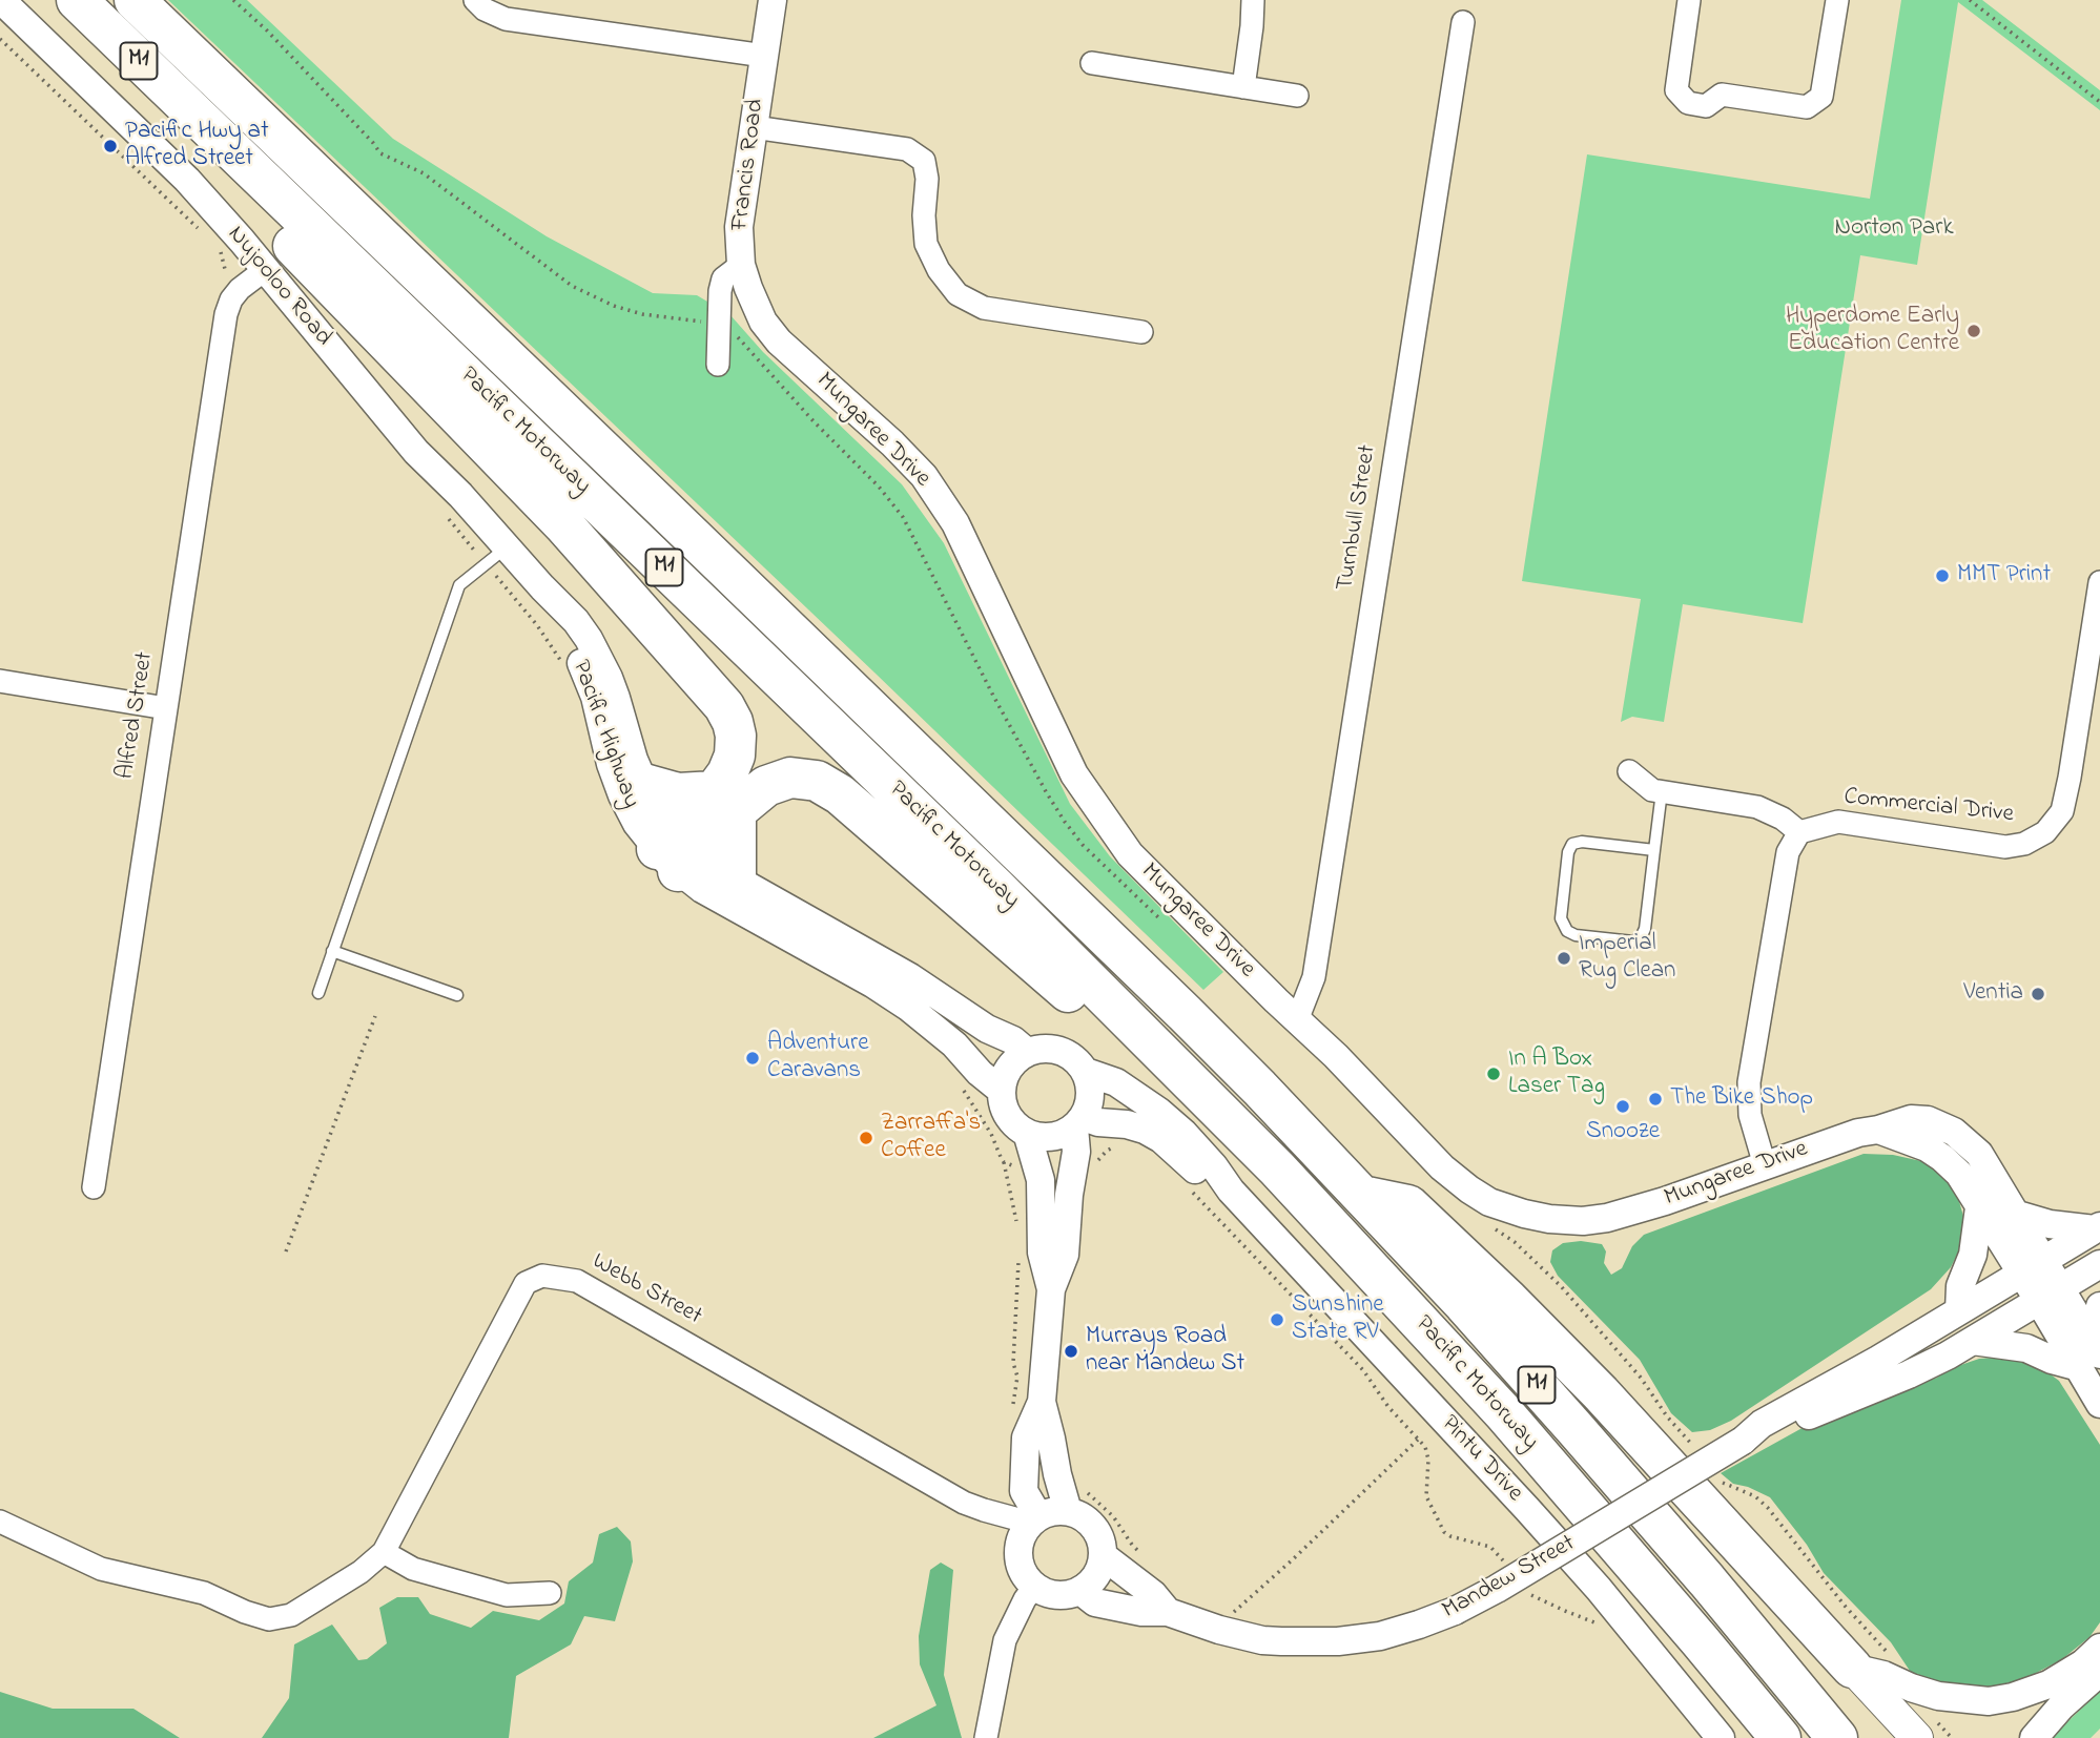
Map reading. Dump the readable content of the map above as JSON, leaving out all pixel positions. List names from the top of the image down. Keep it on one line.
{"streets":{"highway":["M1","Pacific Motorway"],"street":["Francis Road","Nujooloo Road","Mungaree Drive","Turnbull Street","Alfred Street","Pacific Highway","Commercial Drive","Webb Street","Pintu Drive","Mandew Street"]},"crossings":[["Francis Road","Mungaree Drive"],["Nujooloo Road","Alfred Street"],["Nujooloo Road","Pacific Highway"],["Mungaree Drive","Turnbull Street"],["Mungaree Drive","Mandew Street"],["Pacific Highway","Pintu Drive"],["Webb Street","Mandew Street"]],"parks":["Norton Park"],"places":["Pacific Hwy at Alfred Street","Hyperdome Early Education Centre","MMT Print","Imperial Rug Clean","Ventia","Adventure Caravans","In A Box Laser Tag","The Bike Shop","Snooze","Zarraffa's Coffee","Sunshine State RV","Murrays Road near Mandew St"]}
